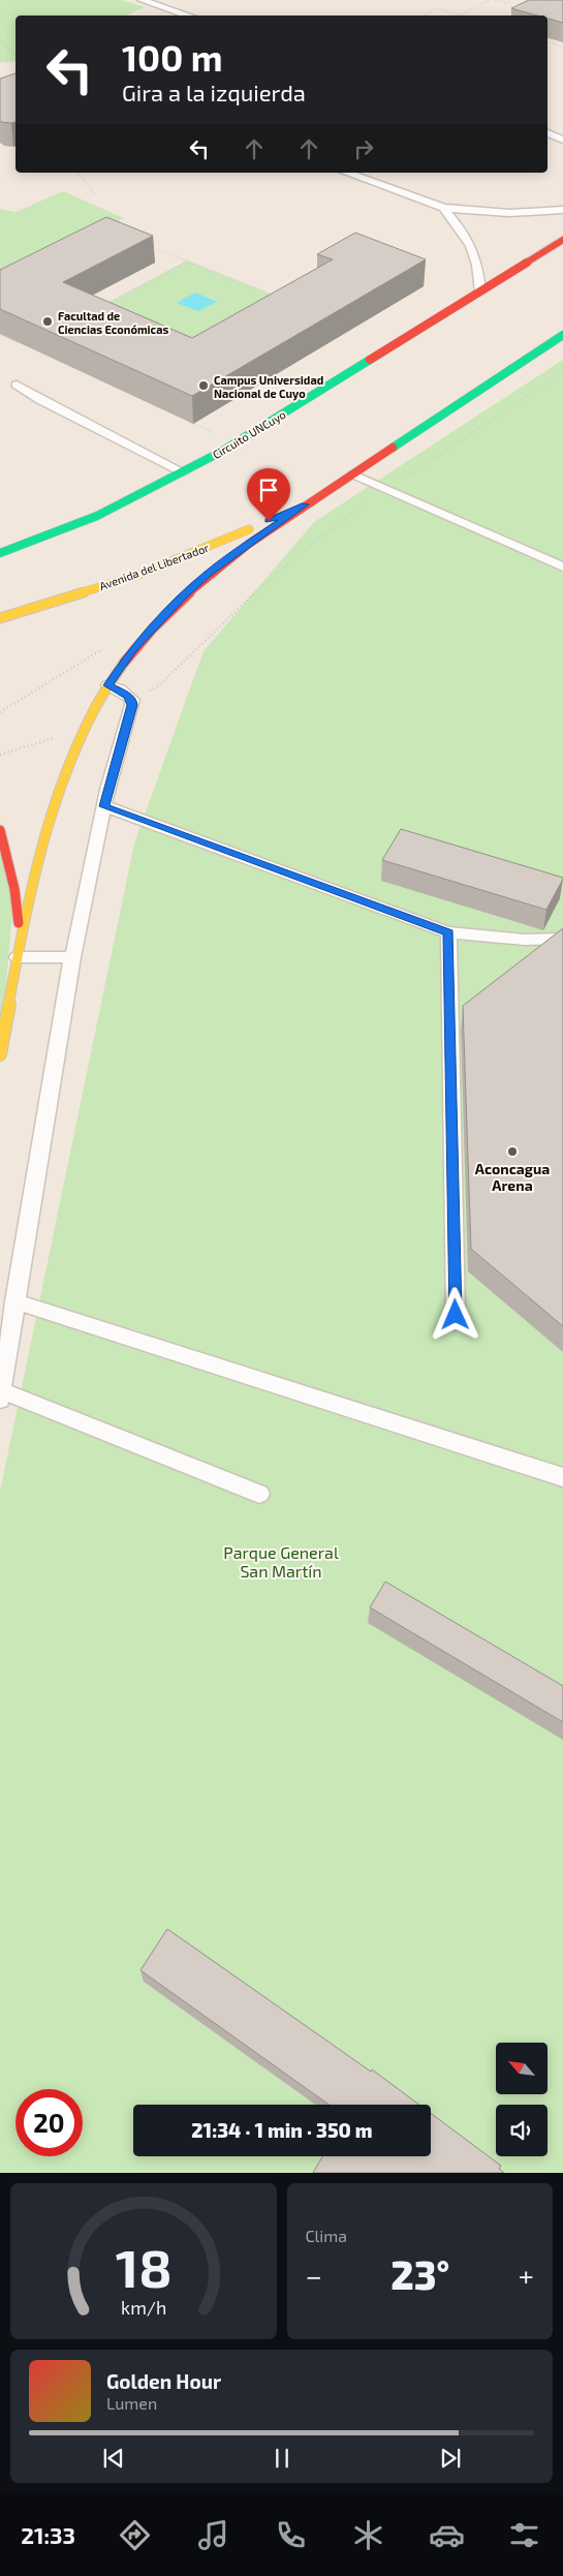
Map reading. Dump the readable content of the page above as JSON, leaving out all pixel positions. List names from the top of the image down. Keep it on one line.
{"streets":{"main road":["Circuito UNCuyo","Avenida del Libertador"]},"parks":["Parque General San Martín"],"places":["Facultad de Ciencias Económicas","Campus Universidad Nacional de Cuyo","Aconcagua Arena"],"north":"top left","page":{"turn":["100 m","Gira a la izquierda"],"limit":"20","trip":"21:34 · 1 min · 350 m","tile":"Clima","heat":["−","23°","+"],"song":["Golden Hour","Lumen"],"tabs":"21:33","gauge":["18","km/h"]}}
